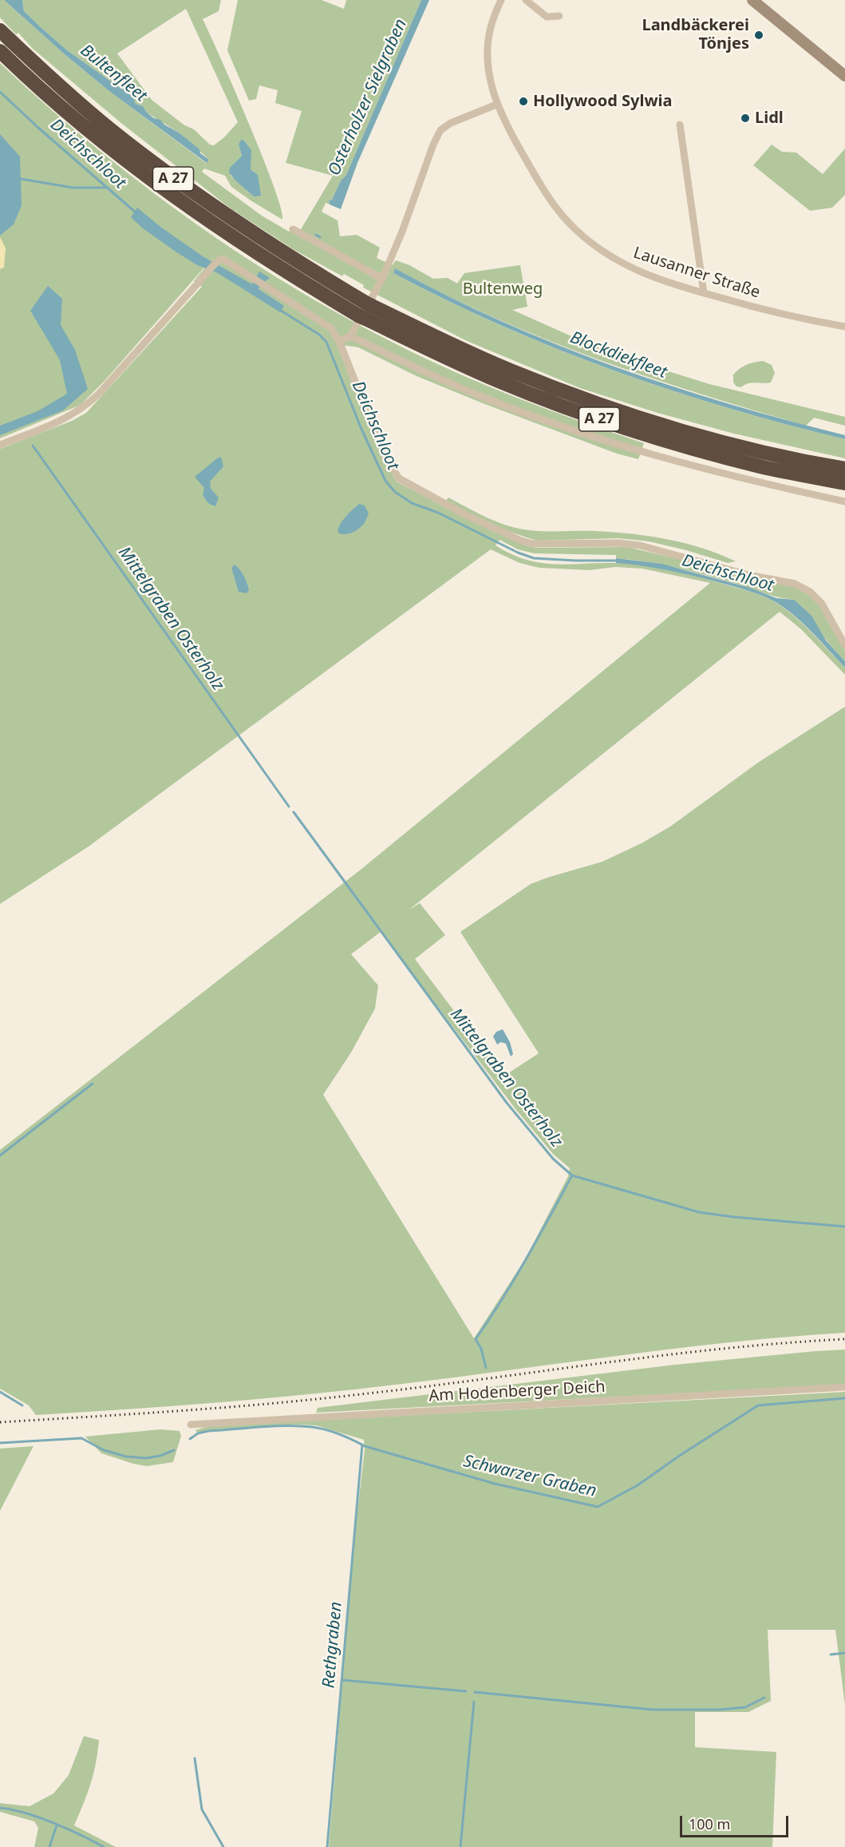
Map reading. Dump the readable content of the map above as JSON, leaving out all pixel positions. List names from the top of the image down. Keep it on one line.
{"streets":{"highway":["A 27"],"street":["Lausanner Straße","Am Hodenberger Deich"]},"water":["Bultenfleet","Osterholzer Sielgraben","Deichschloot","Blockdiekfleet","Mittelgraben Osterholz","Schwarzer Graben","Rethgraben"],"parks":["Bultenweg"],"places":["Landbäckerei Tönjes","Hollywood Sylwia","Lidl"],"scale_bar":"100 m"}
